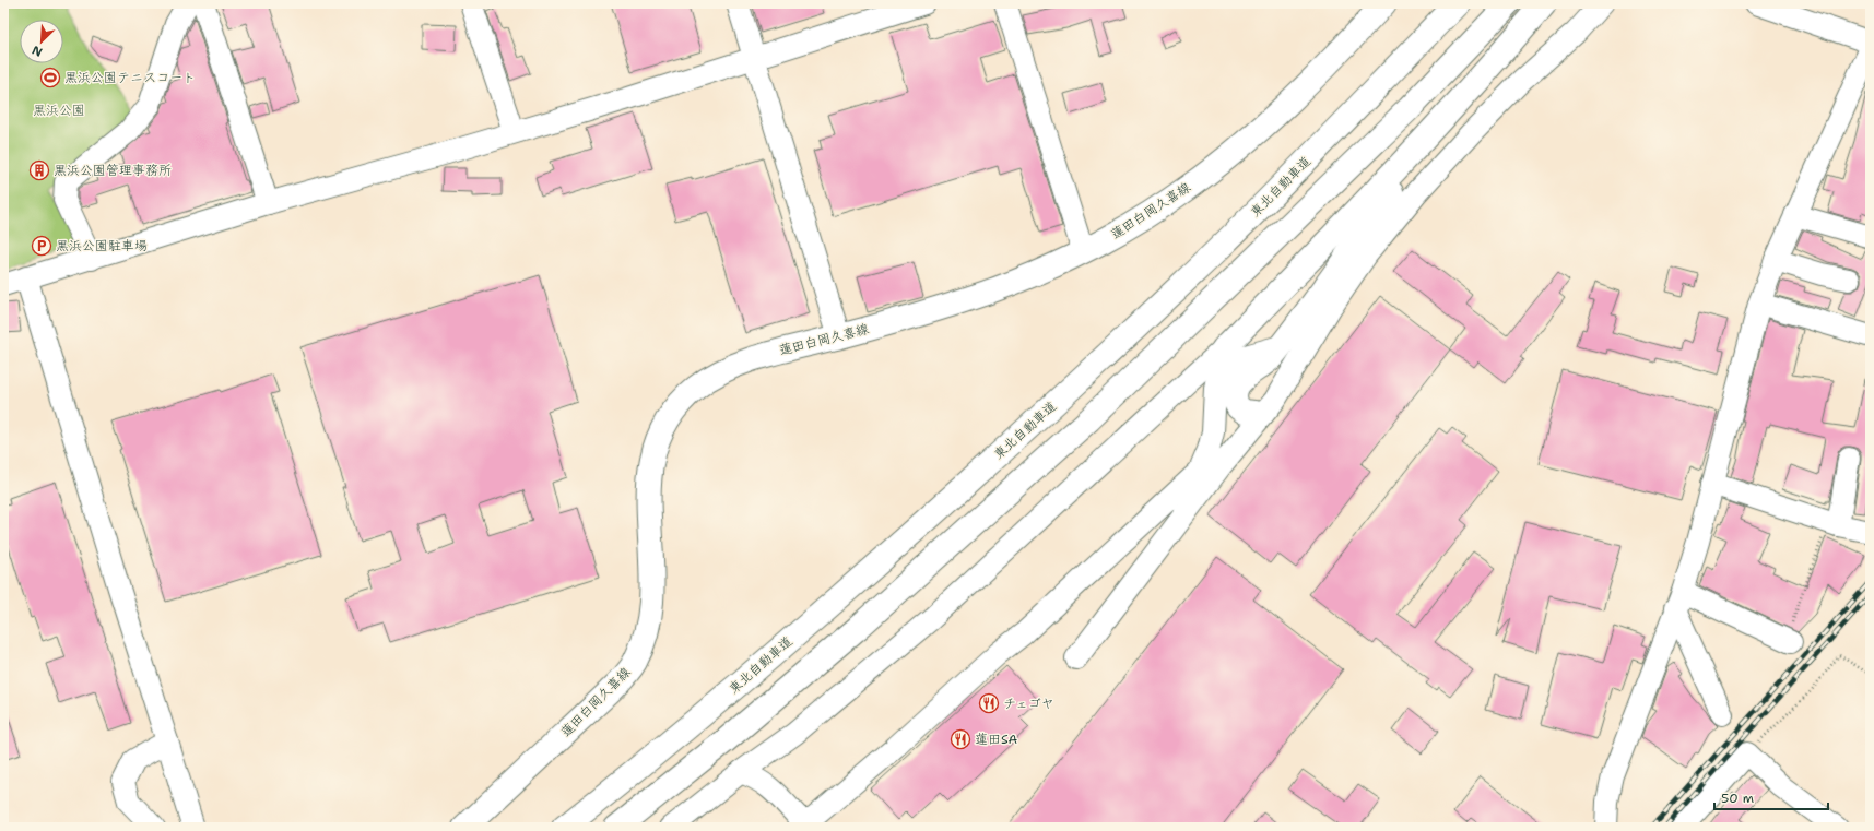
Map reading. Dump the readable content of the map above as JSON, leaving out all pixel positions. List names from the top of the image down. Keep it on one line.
{"streets":{"main road":["東北自動車道","蓮田白岡久喜線"]},"parks":["黒浜公園"],"places":{"sports":["黒浜公園テニスコート"],"building":["黒浜公園管理事務所"],"parking":["黒浜公園駐車場"],"restaurant":["チェゴヤ","蓮田SA"]},"scale_bar":"50 m","north":"bottom left"}
